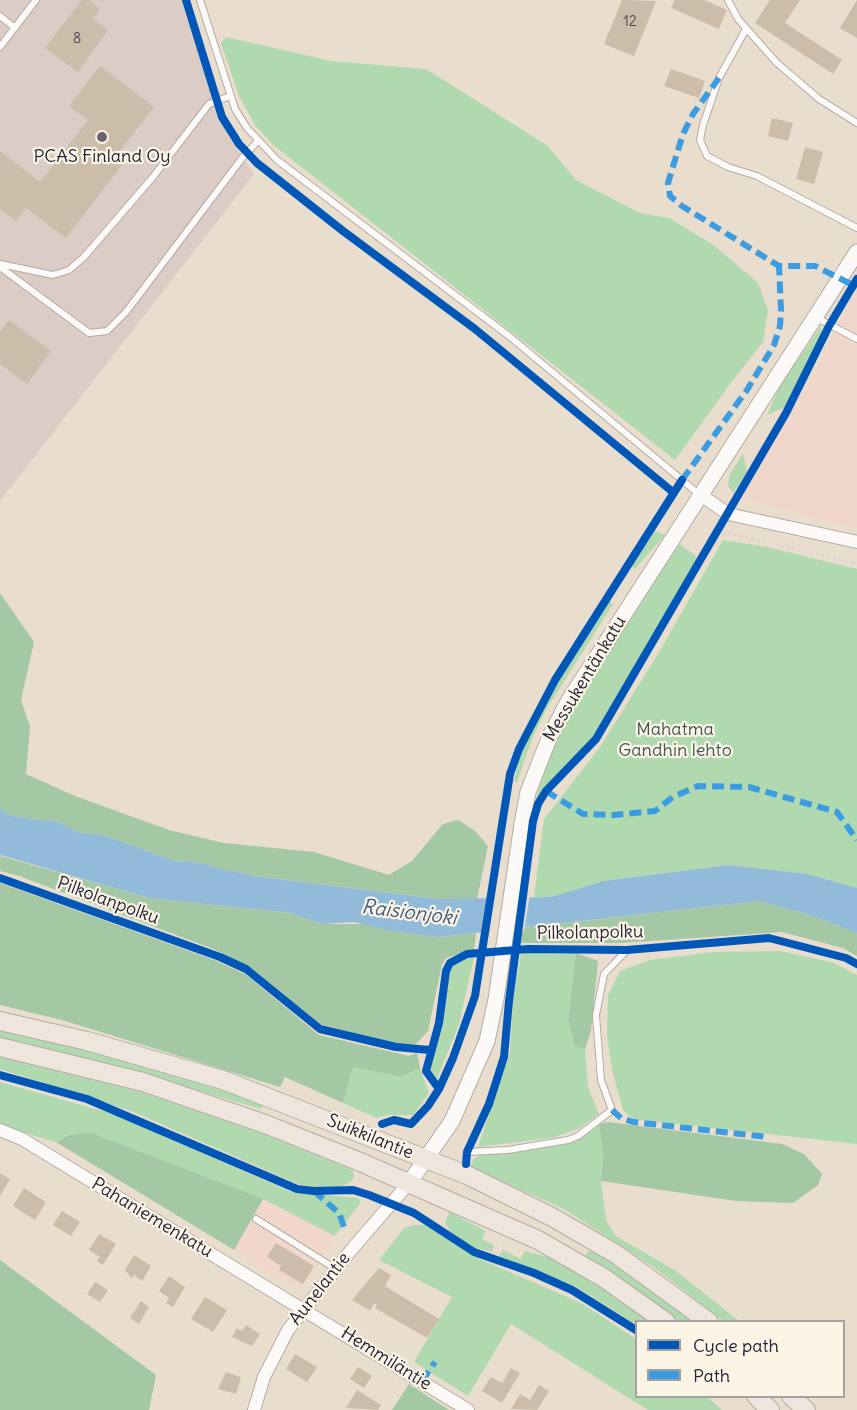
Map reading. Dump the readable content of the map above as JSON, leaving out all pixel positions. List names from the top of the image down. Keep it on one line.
{"streets":{"main road":["Suikkilantie"],"street":["Messukentänkatu","Pahaniemenkatu","Aunelantie","Hemmiläntie"],"cycle path":["Pilkolanpolku"]},"crossings":[["Messukentänkatu","Suikkilantie"],["Messukentänkatu","Aunelantie"],["Suikkilantie","Aunelantie"],["Pahaniemenkatu","Aunelantie"],["Pahaniemenkatu","Hemmiläntie"],["Aunelantie","Hemmiläntie"]],"water":["Raisionjoki"],"parks":["Mahatma Gandhin lehto"],"places":["PCAS Finland Oy"],"house_numbers":["12","8"],"legend":["Cycle path","Path"]}
